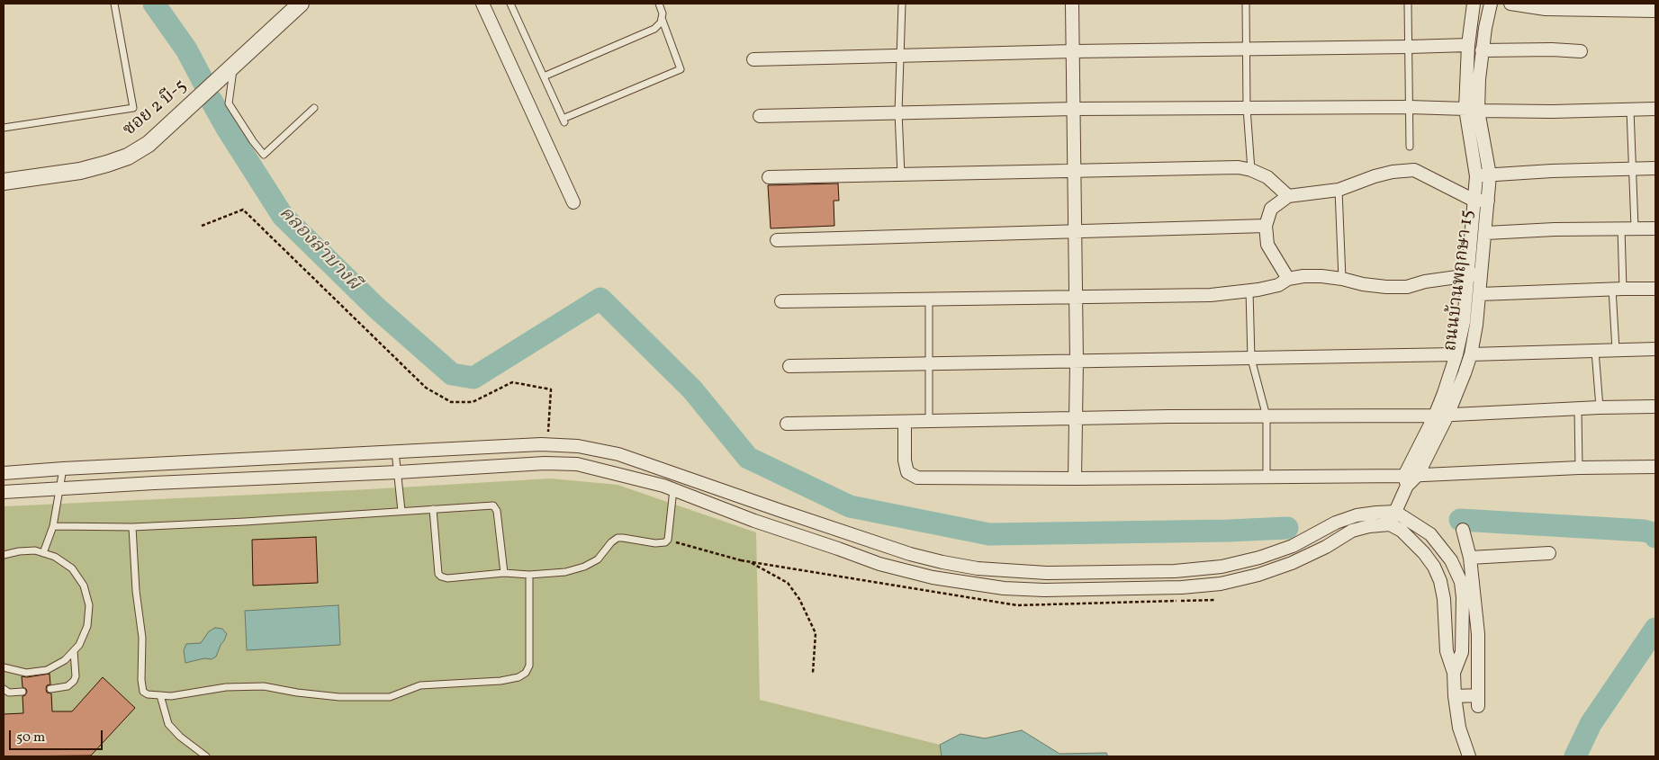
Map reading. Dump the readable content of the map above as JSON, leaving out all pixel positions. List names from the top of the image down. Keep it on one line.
{"streets":{"street":["ซอย 2 บี-5","ถนนบ้านพฤกษา 15"]},"water":["คลองลำบางผี"],"scale_bar":"50 m"}
